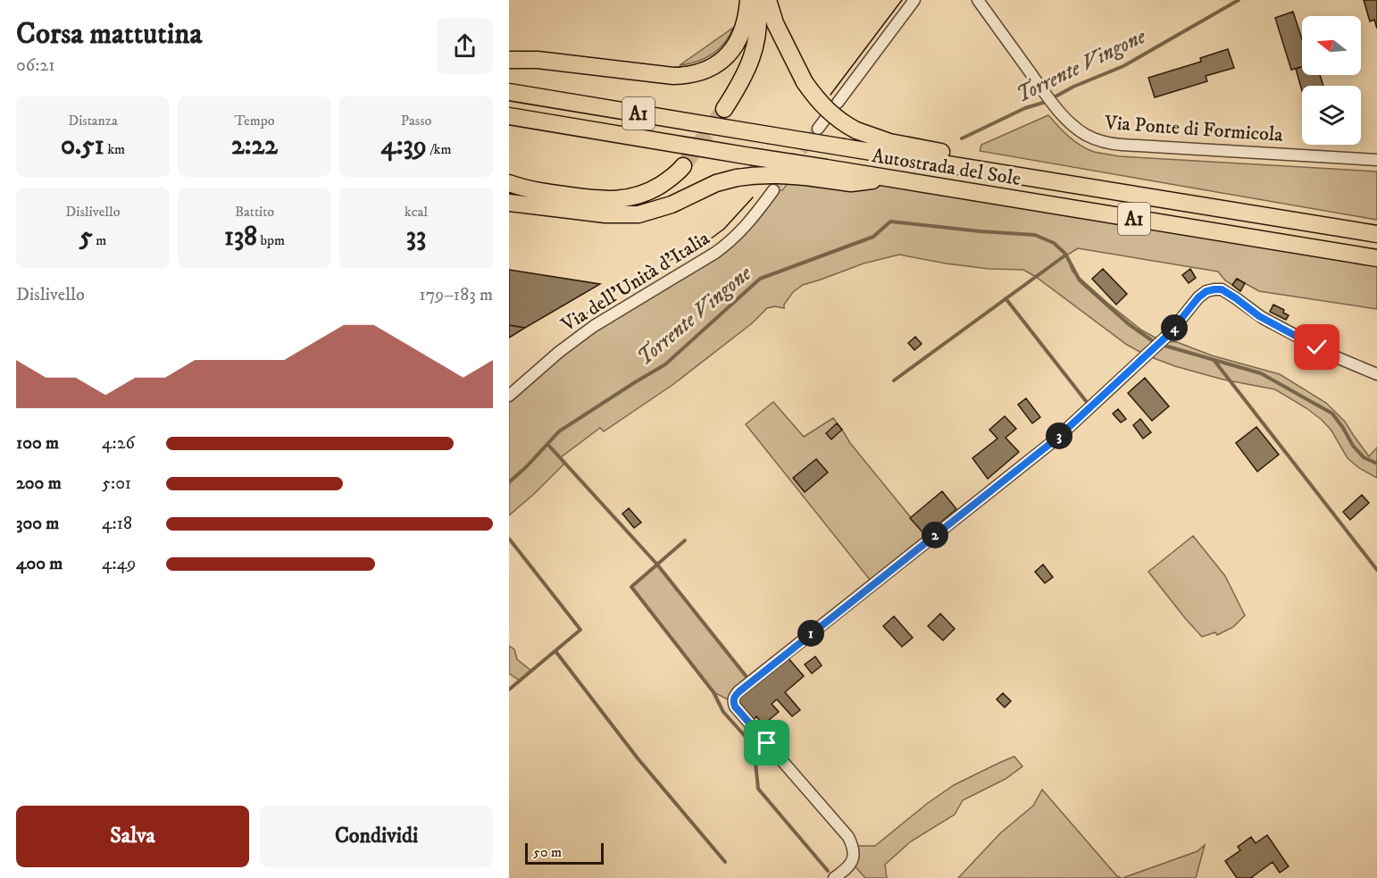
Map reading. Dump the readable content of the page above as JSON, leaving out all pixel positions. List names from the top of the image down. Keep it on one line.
{"streets":{"highway":["A1","Autostrada del Sole"],"street":["Via Ponte di Formicola","Via dell'Unità d'Italia"]},"crossings":[["A1","Autostrada del Sole"]],"water":["Torrente Vingone"],"scale_bar":"50 m","north":"left","page":{"heading":["Corsa mattutina","06:21"],"stats":[["Distanza","0.51 km"],["Tempo","2:22"],["Passo","4:39 /km"],["Dislivello","5 m"],["Battito","138 bpm"],["kcal","33"]],"chart":["Dislivello","179–183 m"],"pins":["4","3","2","1"],"list":[{"name":"100 m","note":"4:26"},{"name":"200 m","note":"5:01"},{"name":"300 m","note":"4:18"},{"name":"400 m","note":"4:49"}],"buttons":["Salva","Condividi"],"scale":"50 m"}}
